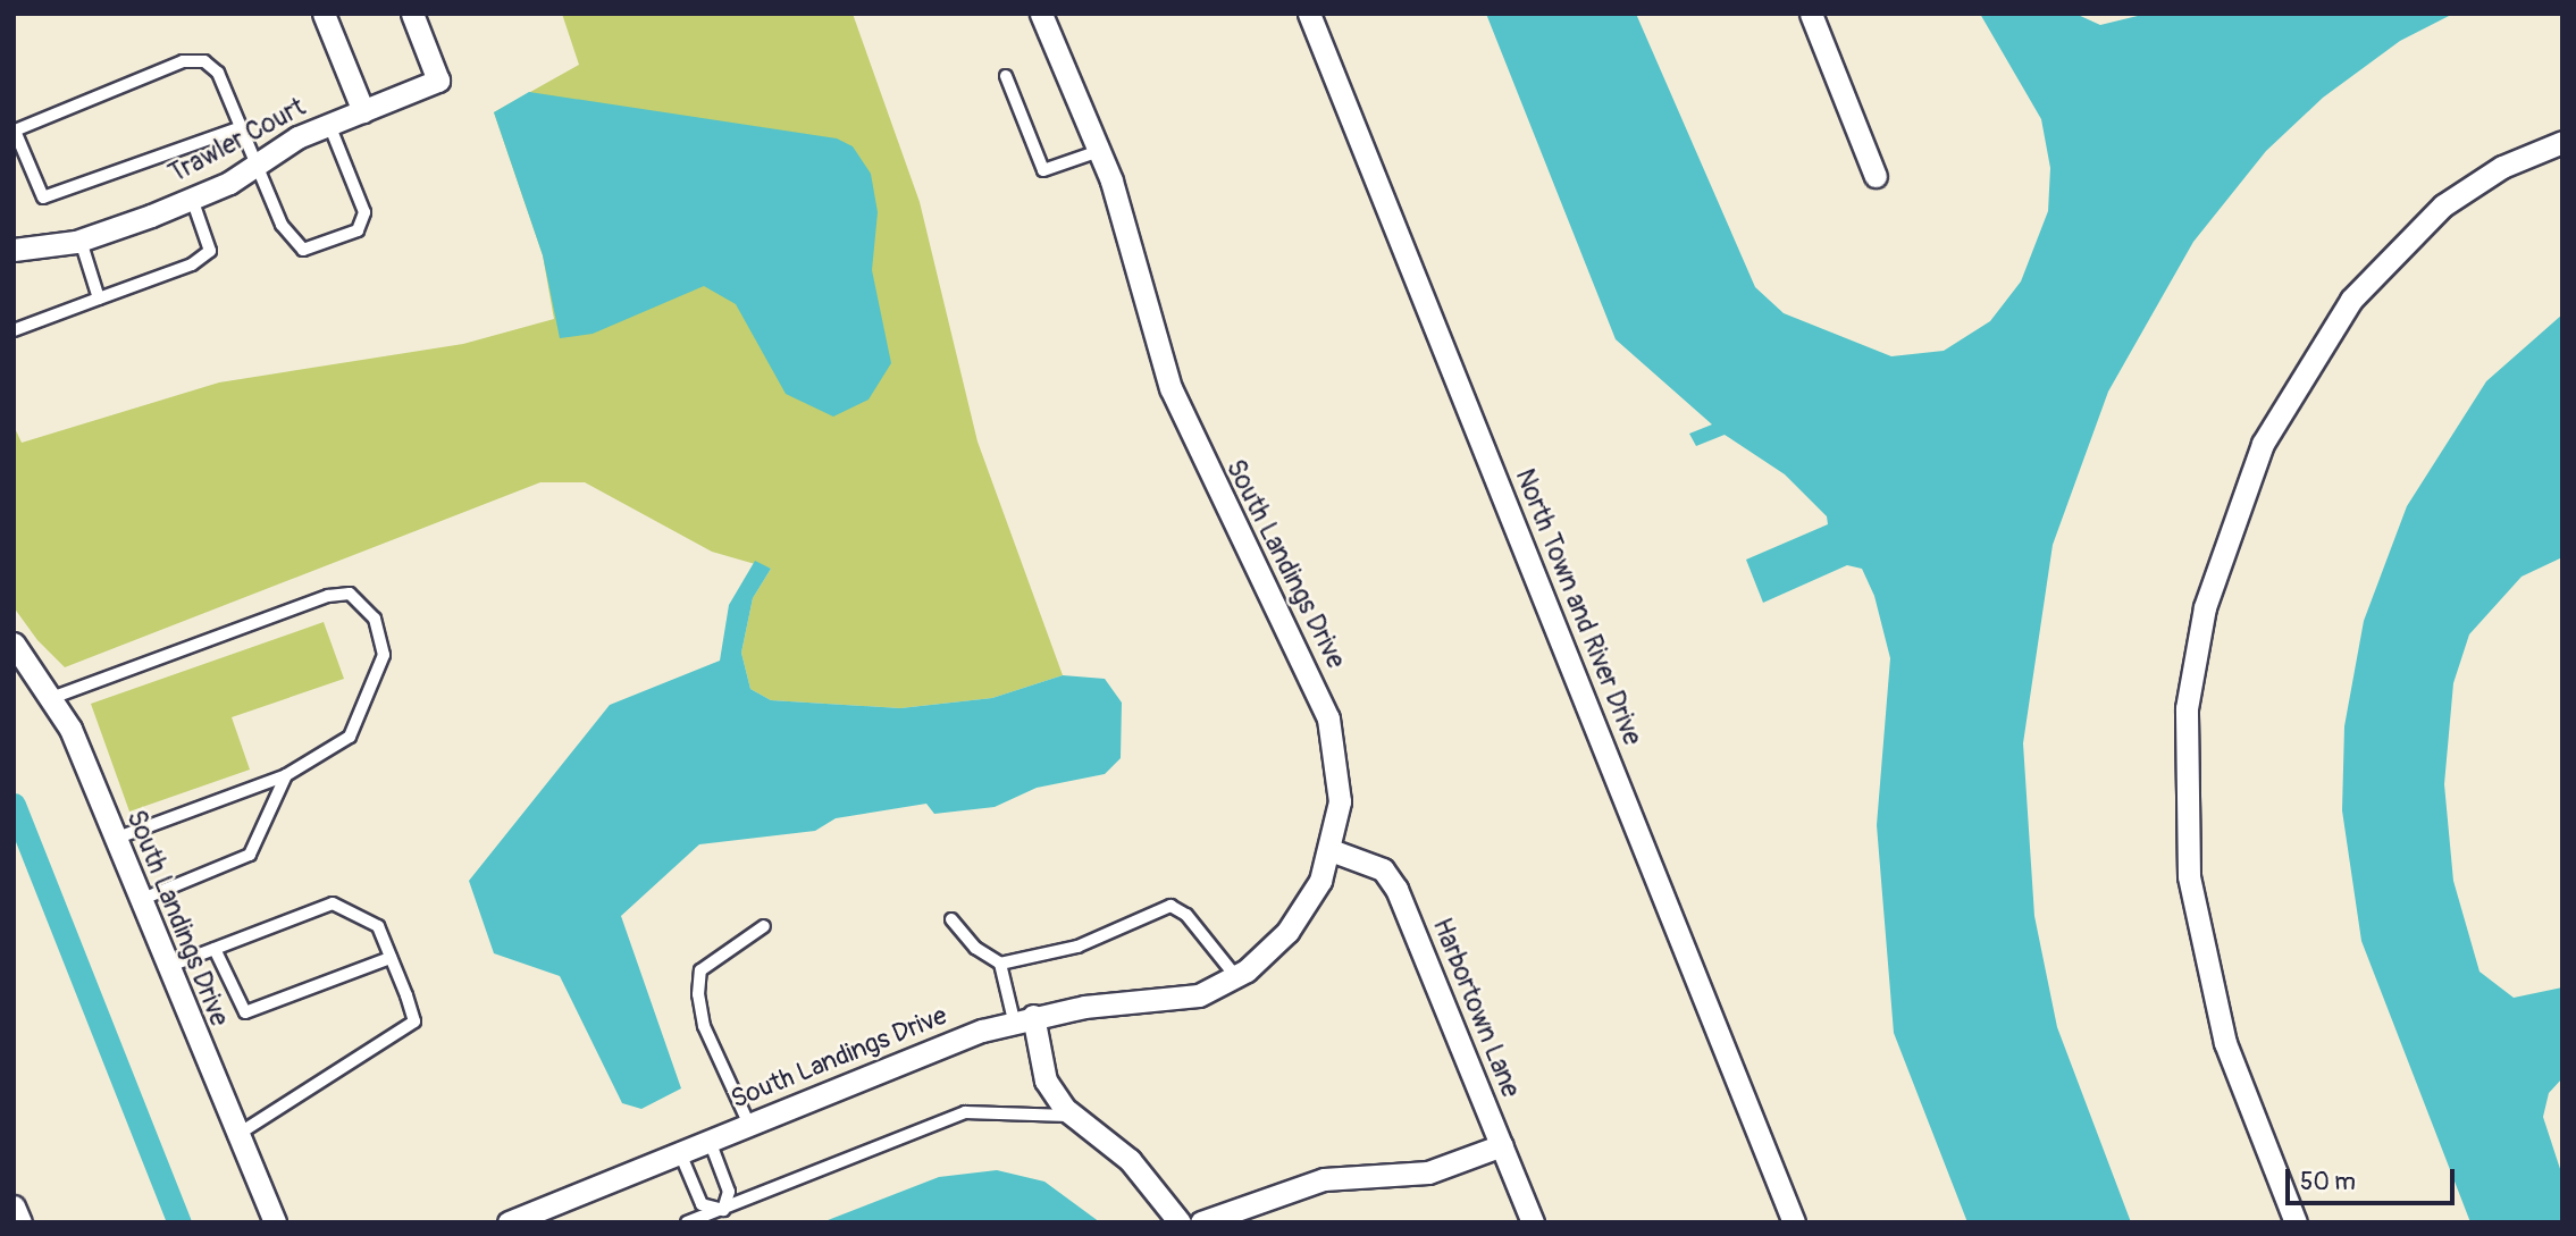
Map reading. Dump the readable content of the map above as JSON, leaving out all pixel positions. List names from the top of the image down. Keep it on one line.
{"streets":{"street":["Trawler Court","South Landings Drive","North Town and River Drive","Harbortown Lane"]},"crossings":[["South Landings Drive","Harbortown Lane"]],"scale_bar":"50 m"}
